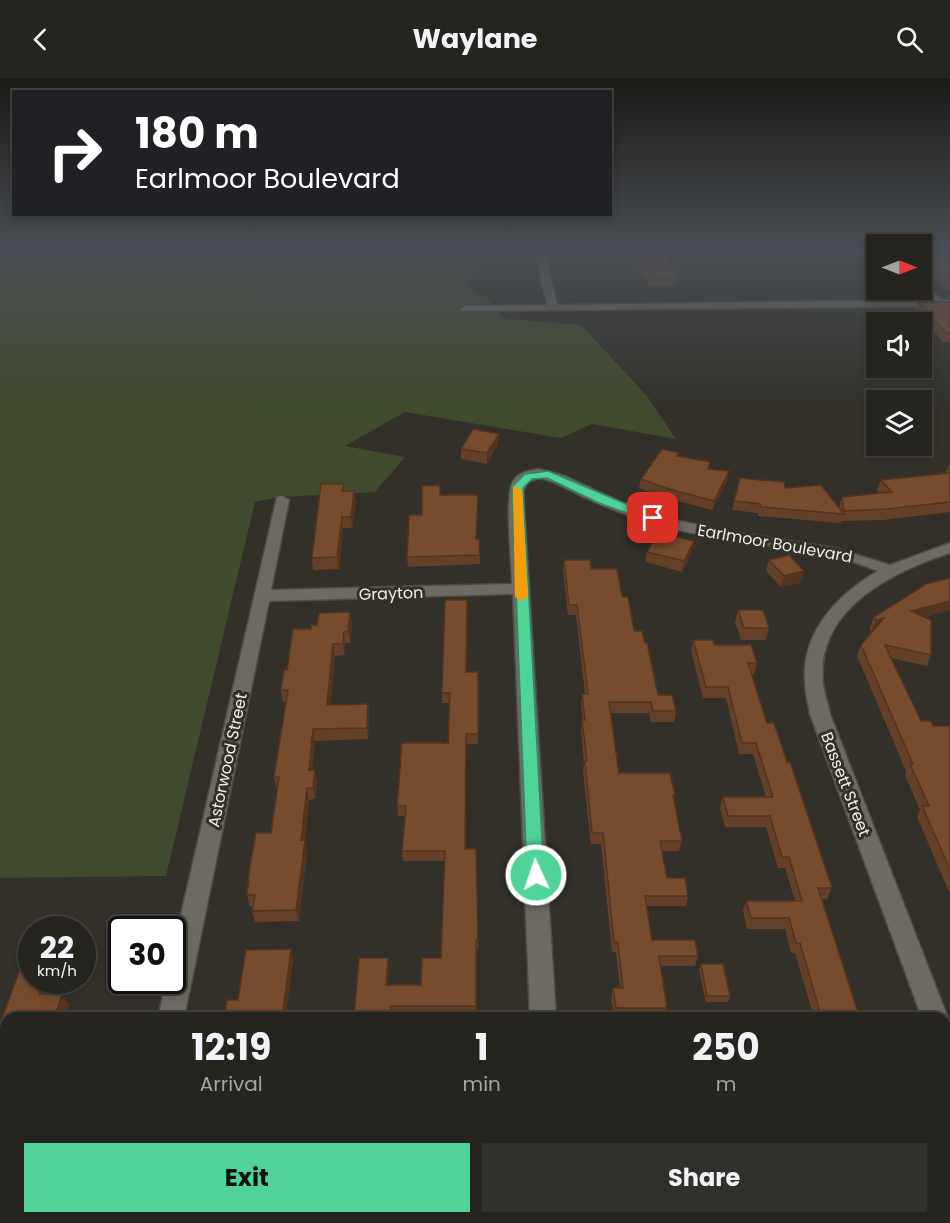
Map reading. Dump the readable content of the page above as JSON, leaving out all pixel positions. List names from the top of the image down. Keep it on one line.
{"streets":{"street":["Earlmoor Boulevard","Grayton","Astorwood Street","Bassett Street"]},"crossings":[["Earlmoor Boulevard","Grayton"],["Earlmoor Boulevard","Bassett Street"],["Grayton","Astorwood Street"]],"north":"right","page":{"header":"Waylane","turn":["180 m","Earlmoor Boulevard"],"speed":"22 km/h","limit":"30","eta":["12:19","Arrival","1","min","250","m"],"buttons":["Exit","Share"]}}
